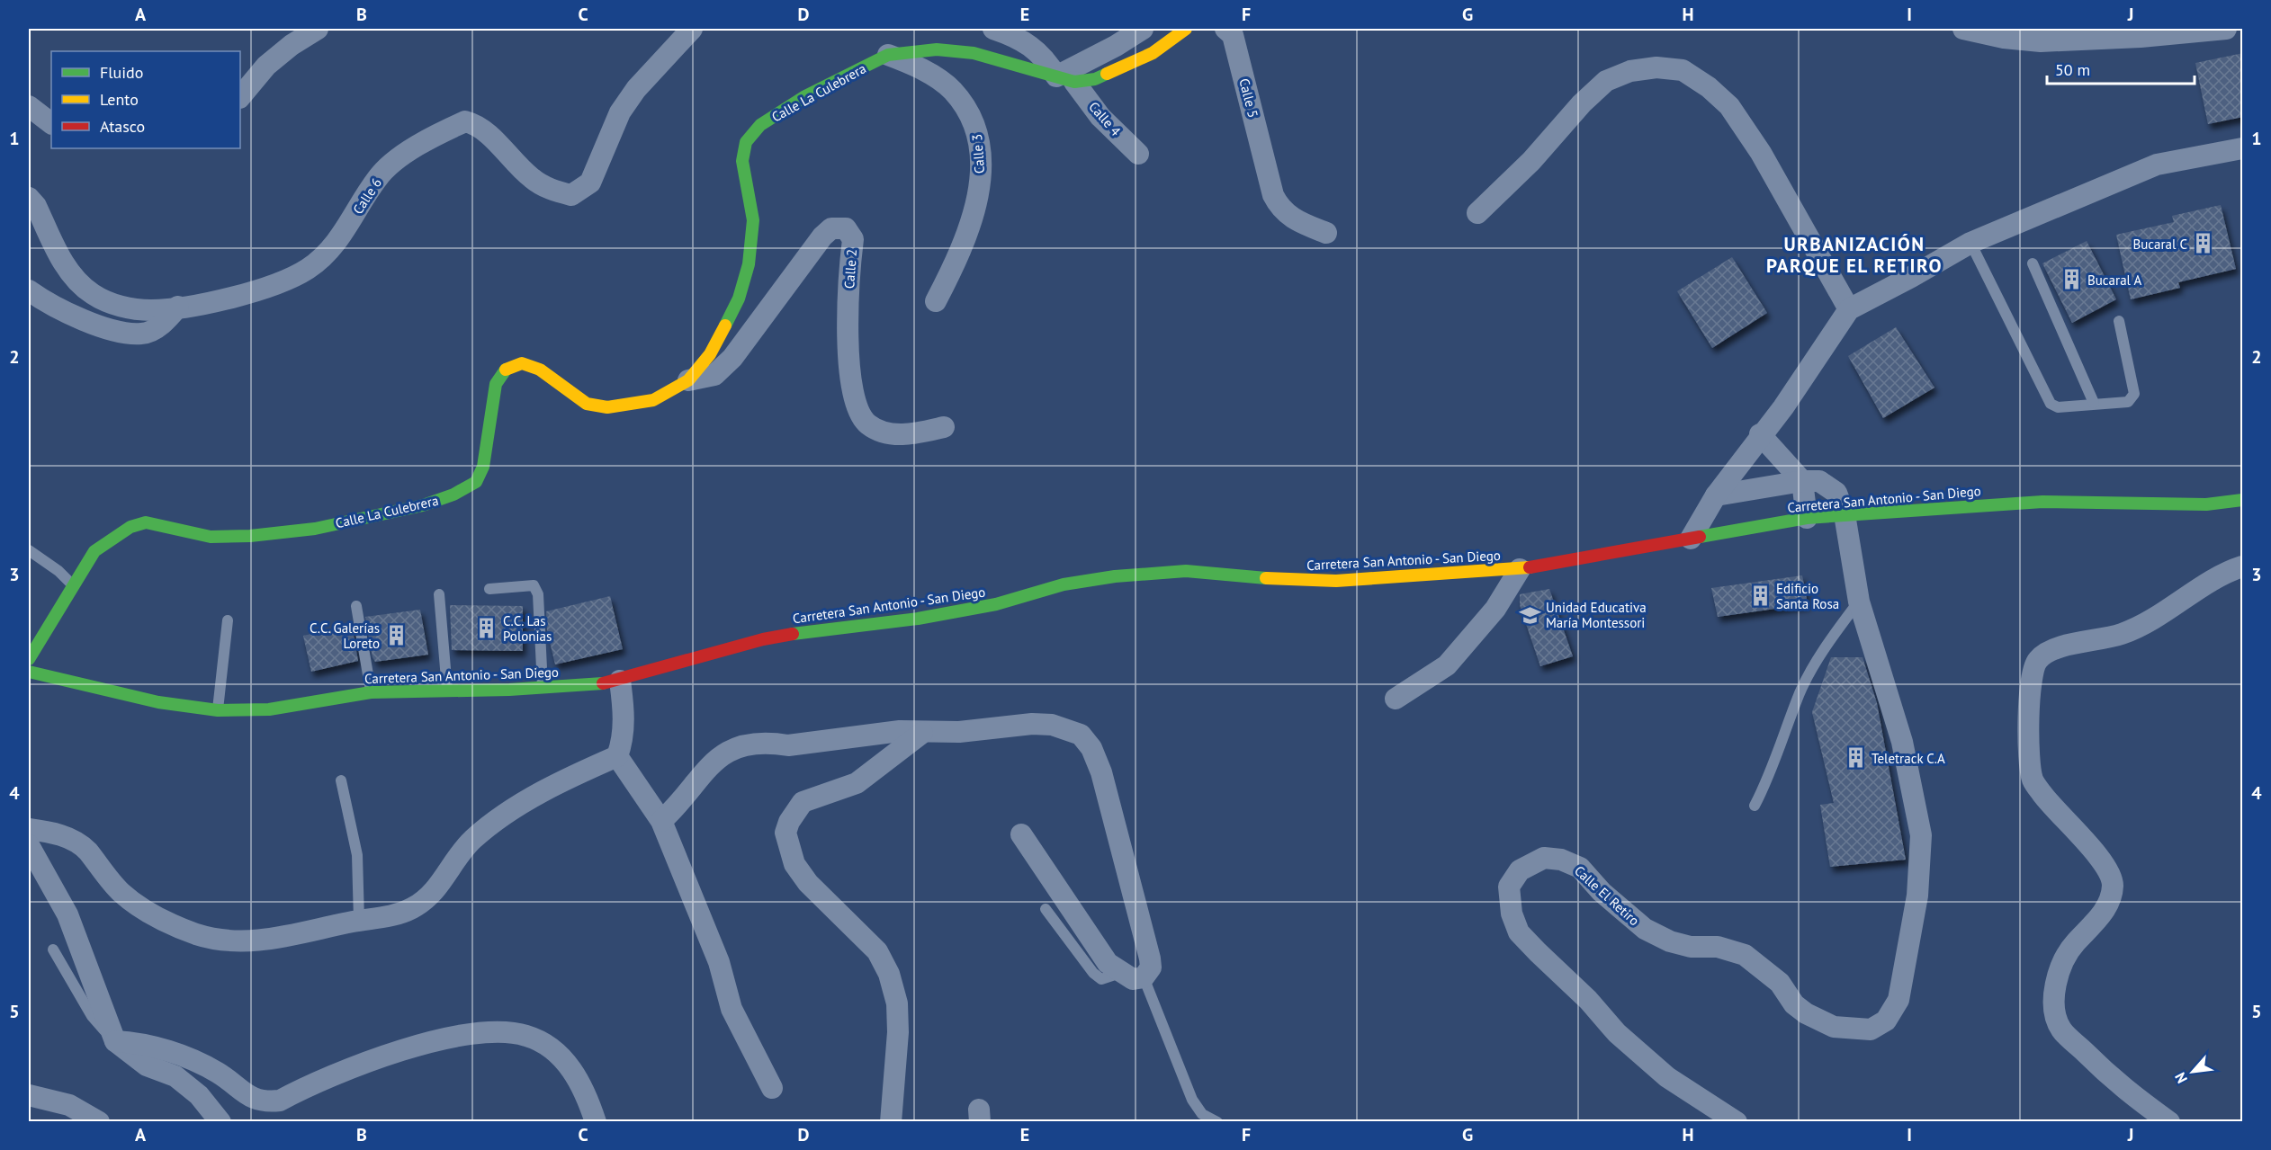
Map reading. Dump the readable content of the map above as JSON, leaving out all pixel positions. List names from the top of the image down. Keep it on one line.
{"streets":{"street":["Calle La Culebrera","Calle 5","Calle 4","Calle 3","Calle 6","Calle 2","Carretera San Antonio - San Diego","Calle El Retiro"]},"crossings":[["Calle La Culebrera","Calle 4"],["Calle La Culebrera","Calle 3"],["Calle La Culebrera","Calle 2"],["Carretera San Antonio - San Diego","Calle El Retiro"]],"districts":["URBANIZACIÓN PARQUE EL RETIRO"],"places":{"building":["Bucaral C","Bucaral A","Edificio Santa Rosa","C.C. Las Polonias","C.C. Galerías Loreto","Teletrack C.A"],"school or university":["Unidad Educativa María Montessori"]},"legend":["Fluido","Lento","Atasco"],"scale_bar":"50 m","north":"bottom left","grid":{"columns":["A","B","C","D","E","F","G","H","I","J"],"rows":["1","2","3","4","5"]}}
